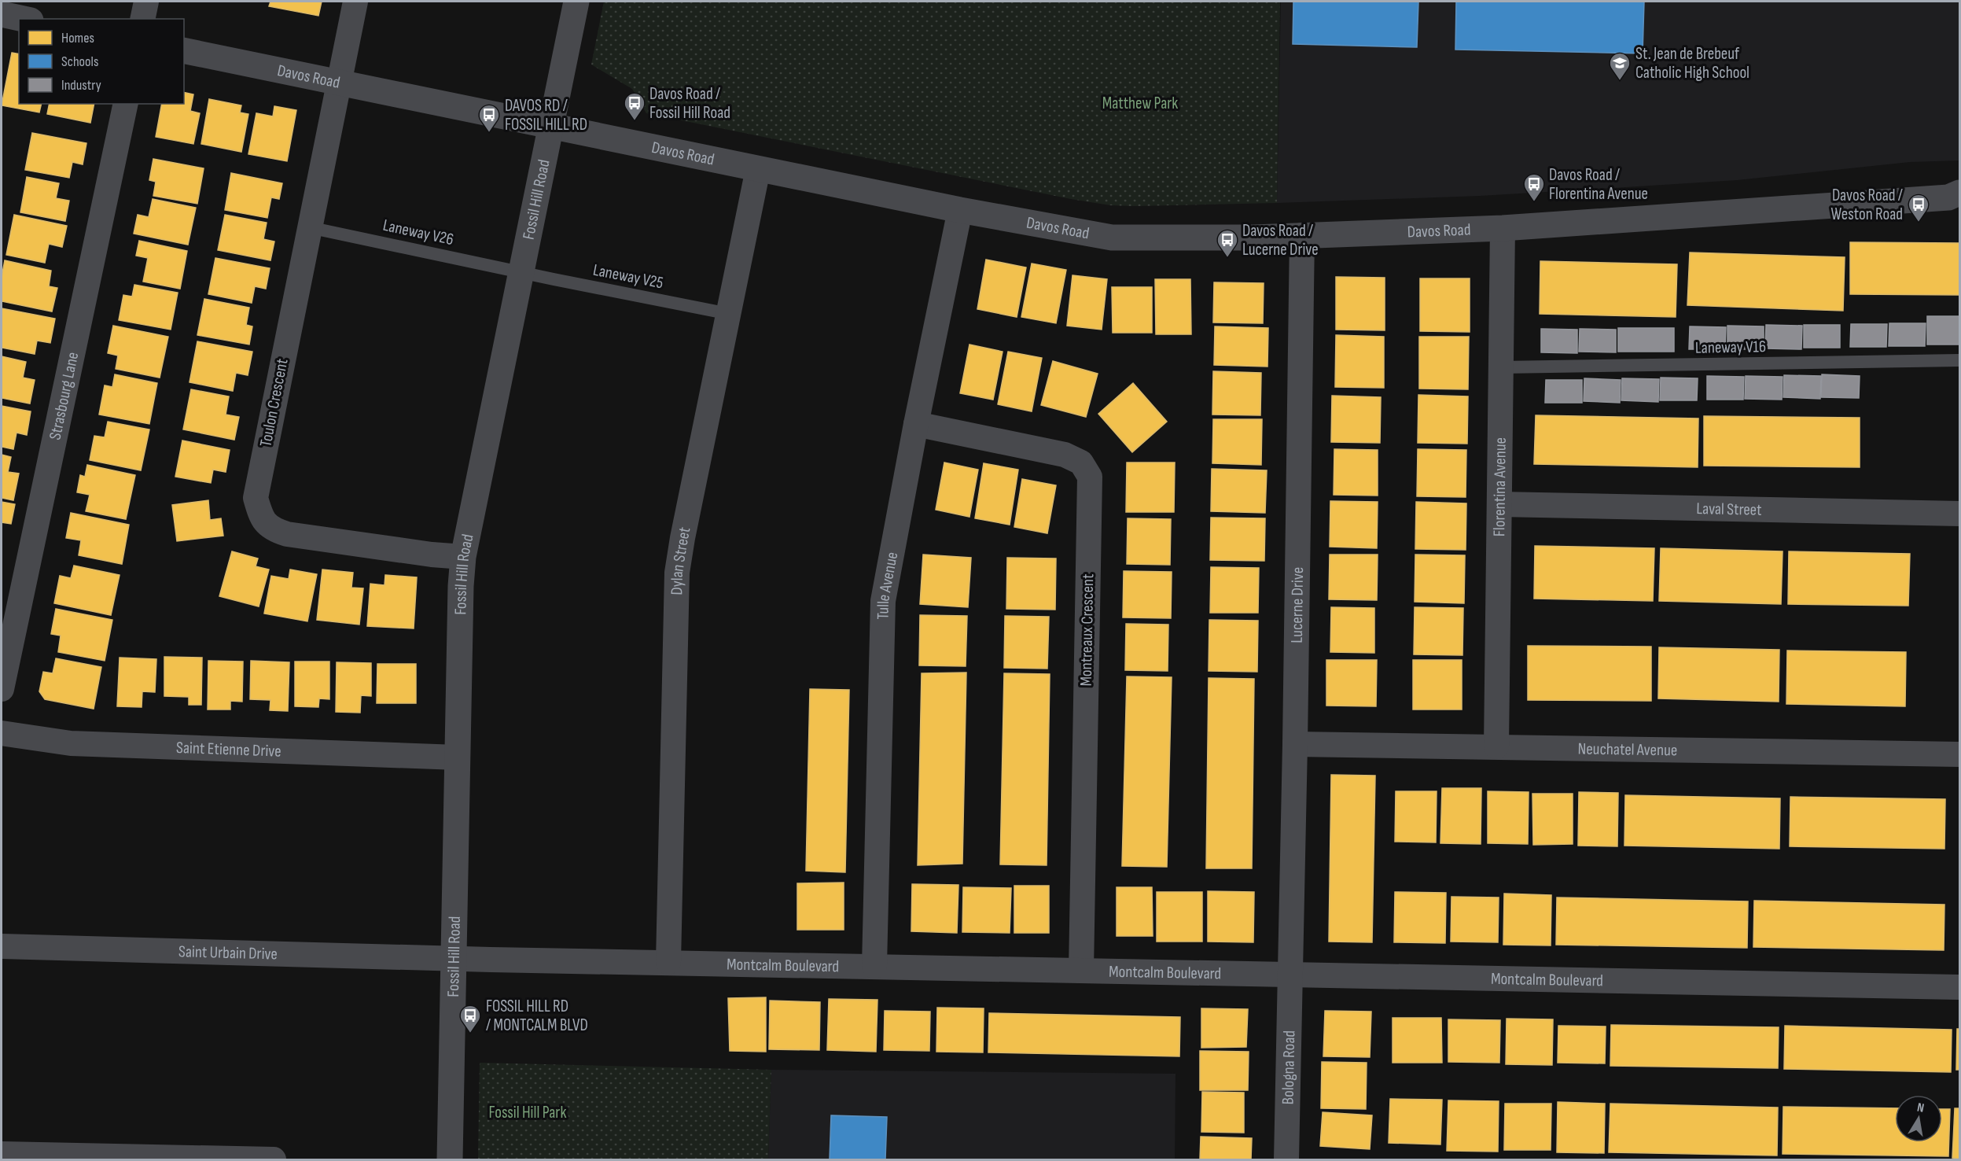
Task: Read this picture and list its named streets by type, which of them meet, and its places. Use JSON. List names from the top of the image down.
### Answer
{
  "streets": {
    "street": [
      "Davos Road",
      "Fossil Hill Road",
      "Strasbourg Lane",
      "Toulon Crescent",
      "Florentina Avenue",
      "Laval Street",
      "Dylan Street",
      "Tulle Avenue",
      "Lucerne Drive",
      "Montreaux Crescent",
      "Neuchatel Avenue",
      "Saint Etienne Drive",
      "Saint Urbain Drive",
      "Montcalm Boulevard",
      "Bologna Road"
    ],
    "lane": ["Laneway V26", "Laneway V25", "Laneway V16"]
  },
  "crossings": [
    ["Davos Road", "Fossil Hill Road"],
    ["Davos Road", "Toulon Crescent"],
    ["Davos Road", "Florentina Avenue"],
    ["Davos Road", "Dylan Street"],
    ["Davos Road", "Tulle Avenue"],
    ["Davos Road", "Lucerne Drive"],
    ["Fossil Hill Road", "Laneway V26"],
    ["Fossil Hill Road", "Laneway V25"],
    ["Fossil Hill Road", "Toulon Crescent"],
    ["Fossil Hill Road", "Saint Etienne Drive"],
    ["Fossil Hill Road", "Saint Urbain Drive"],
    ["Fossil Hill Road", "Montcalm Boulevard"],
    ["Laneway V26", "Laneway V25"],
    ["Laneway V26", "Toulon Crescent"],
    ["Laneway V25", "Dylan Street"],
    ["Laneway V16", "Florentina Avenue"],
    ["Florentina Avenue", "Laval Street"],
    ["Florentina Avenue", "Neuchatel Avenue"],
    ["Dylan Street", "Montcalm Boulevard"],
    ["Tulle Avenue", "Montreaux Crescent"],
    ["Tulle Avenue", "Montcalm Boulevard"],
    ["Lucerne Drive", "Neuchatel Avenue"],
    ["Lucerne Drive", "Montcalm Boulevard"],
    ["Lucerne Drive", "Bologna Road"],
    ["Montreaux Crescent", "Montcalm Boulevard"],
    ["Saint Urbain Drive", "Montcalm Boulevard"],
    ["Montcalm Boulevard", "Bologna Road"]
  ],
  "parks": ["Matthew Park", "Fossil Hill Park"],
  "places": {
    "school or university": ["St. Jean de Brebeuf Catholic High School"],
    "bus stop": [
      "Davos Road / Fossil Hill Road",
      "DAVOS RD / FOSSIL HILL RD",
      "Davos Road / Florentina Avenue",
      "Davos Road / Weston Road",
      "Davos Road / Lucerne Drive",
      "FOSSIL HILL RD / MONTCALM BLVD"
    ]
  },
  "legend": ["Homes", "Schools", "Industry"],
  "north": "top"
}
